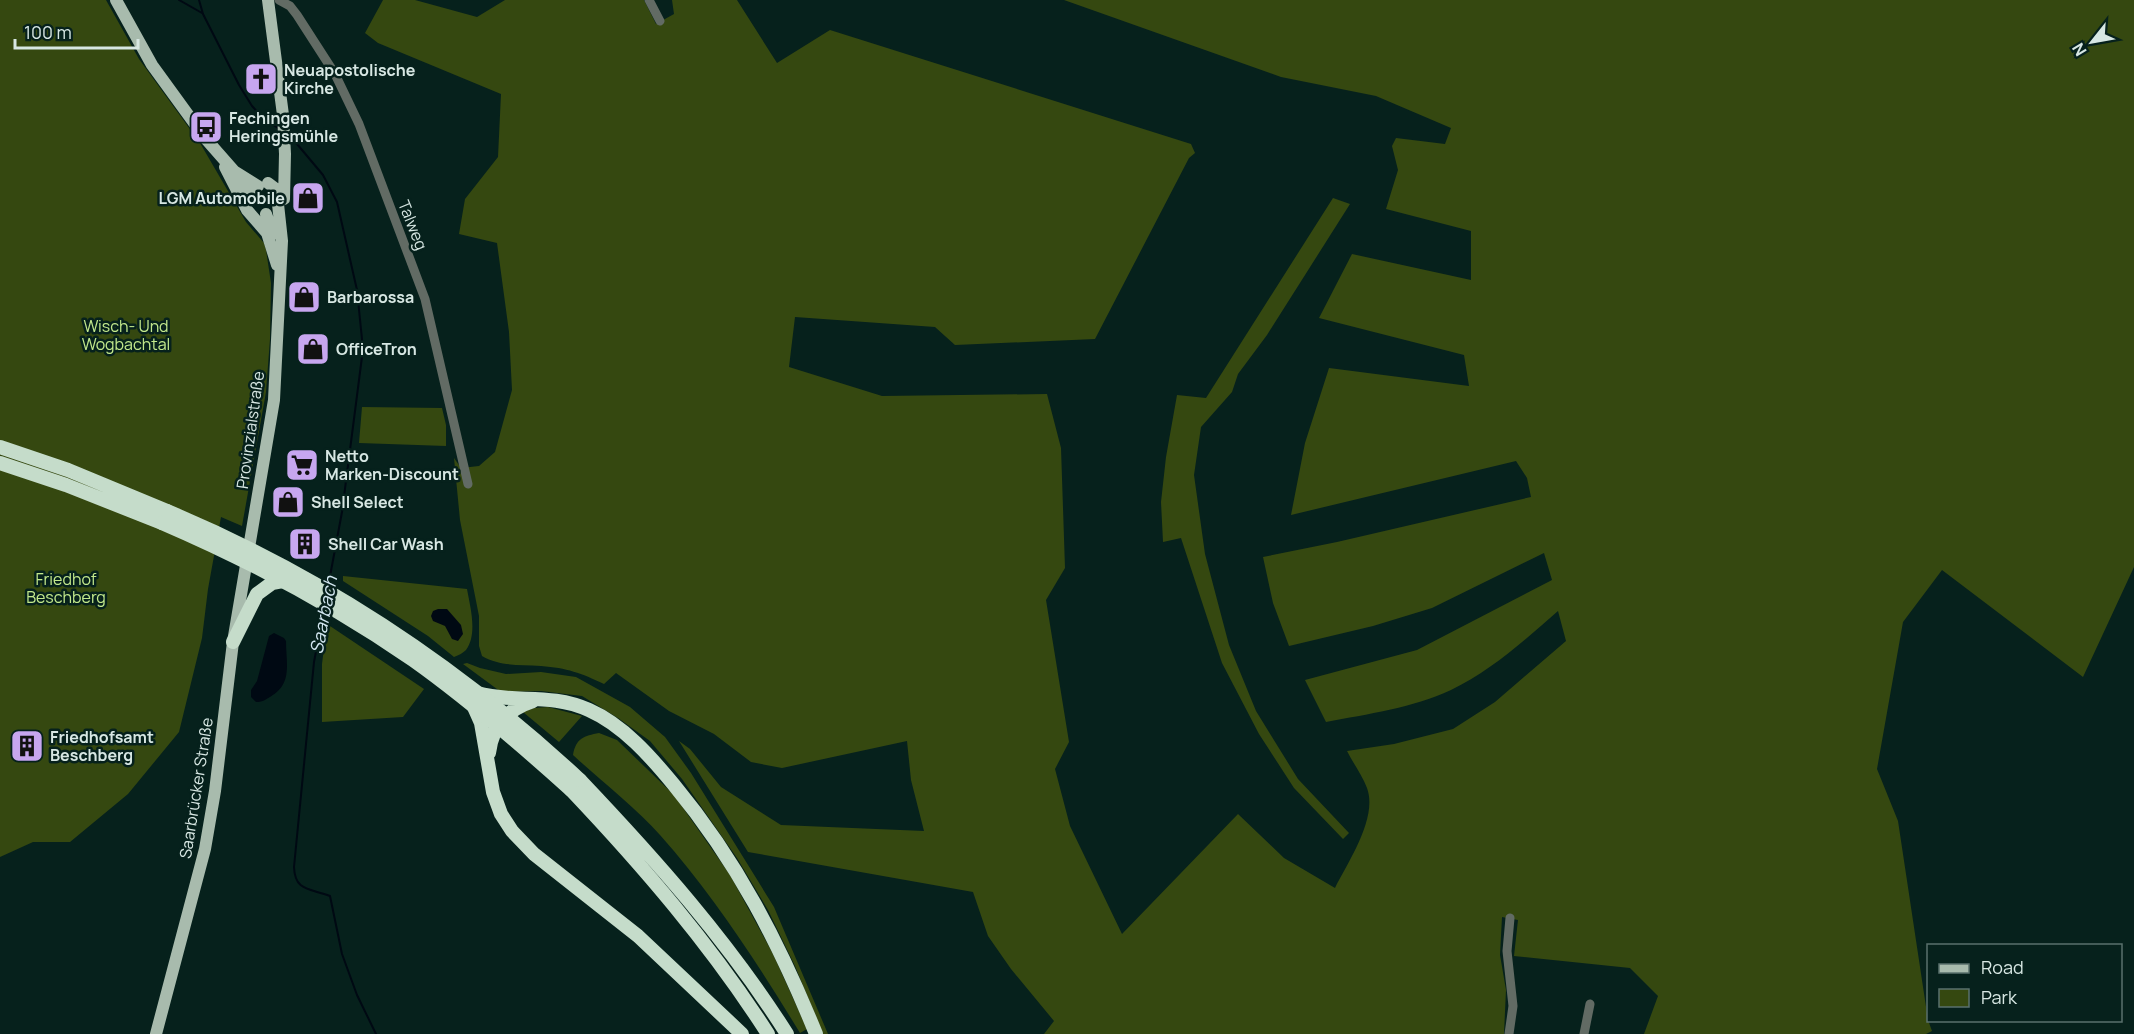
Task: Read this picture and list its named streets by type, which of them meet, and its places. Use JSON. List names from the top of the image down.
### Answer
{
  "streets": {
    "main road": ["Provinzialstraße", "Saarbrücker Straße"],
    "street": ["Talweg"]
  },
  "crossings": [
    ["Provinzialstraße", "Saarbrücker Straße"]
  ],
  "water": ["Saarbach"],
  "parks": ["Wisch- Und Wogbachtal", "Friedhof Beschberg"],
  "places": {
    "church": ["Neuapostolische Kirche"],
    "bus stop": ["Fechingen Heringsmühle"],
    "shop": [
      "LGM Automobile",
      "Barbarossa",
      "OfficeTron",
      "Shell Select"
    ],
    "supermarket": ["Netto Marken-Discount"],
    "building": ["Shell Car Wash", "Friedhofsamt Beschberg"]
  },
  "legend": ["Road", "Park"],
  "scale_bar": "100 m",
  "north": "bottom left"
}
